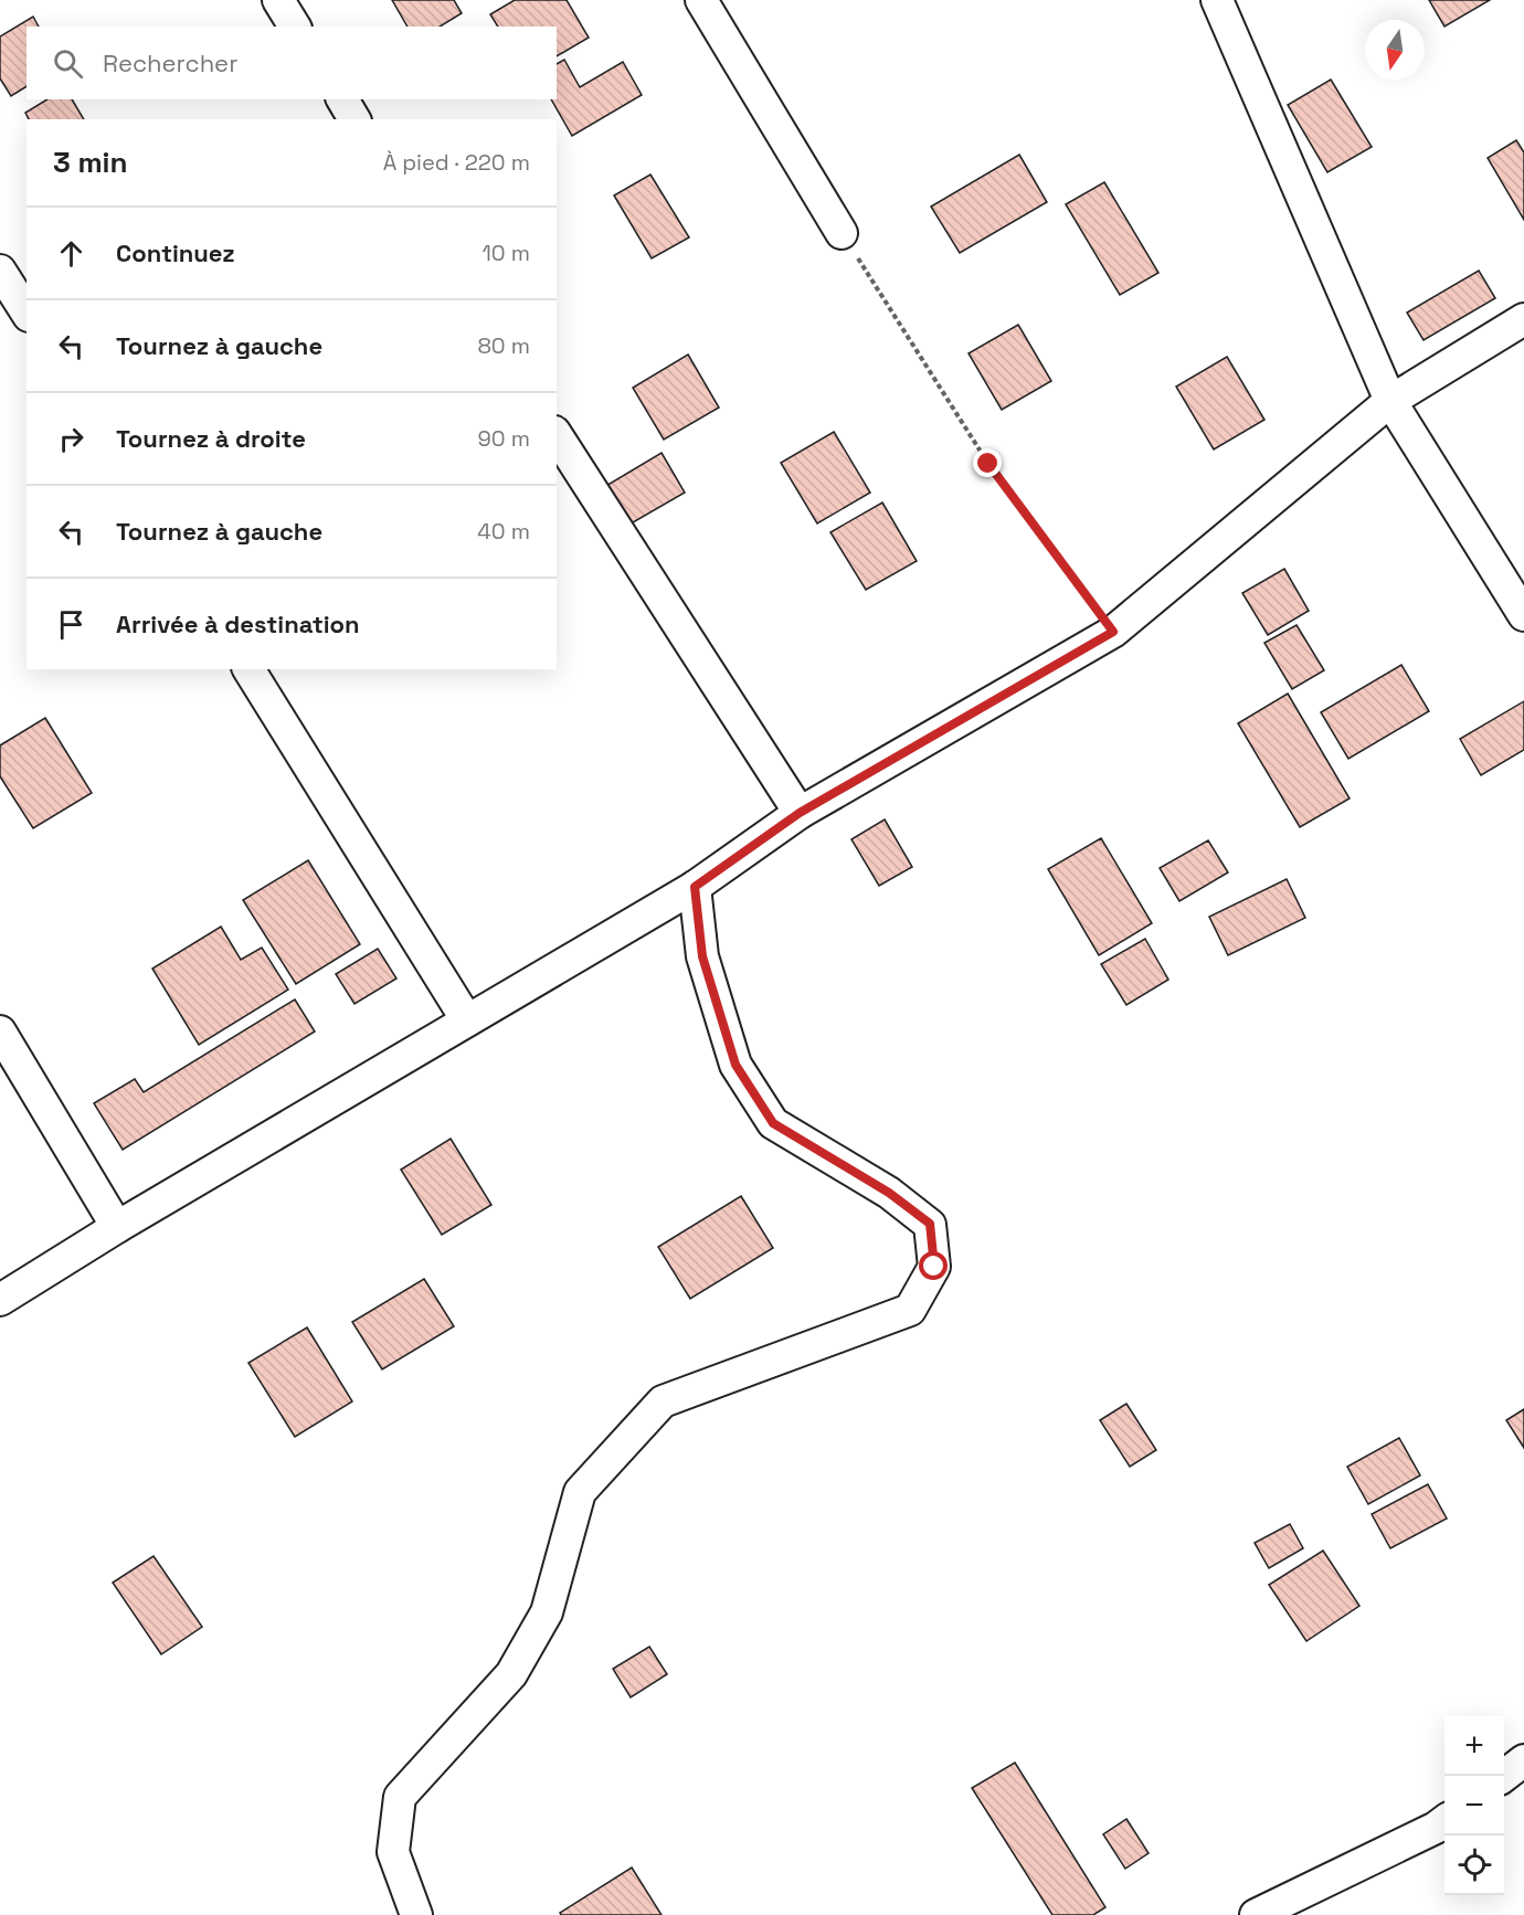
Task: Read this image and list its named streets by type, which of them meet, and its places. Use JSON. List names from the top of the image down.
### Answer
{
  "north": "bottom",
  "page": {
    "search": "Rechercher",
    "heading": ["3 min", "À pied · 220 m"],
    "list": [
      ["Continuez", "10 m"],
      ["Tournez à gauche", "80 m"],
      ["Tournez à droite", "90 m"],
      ["Tournez à gauche", "40 m"],
      "Arrivée à destination"
    ],
    "map_buttons": ["+", "−"]
  }
}
